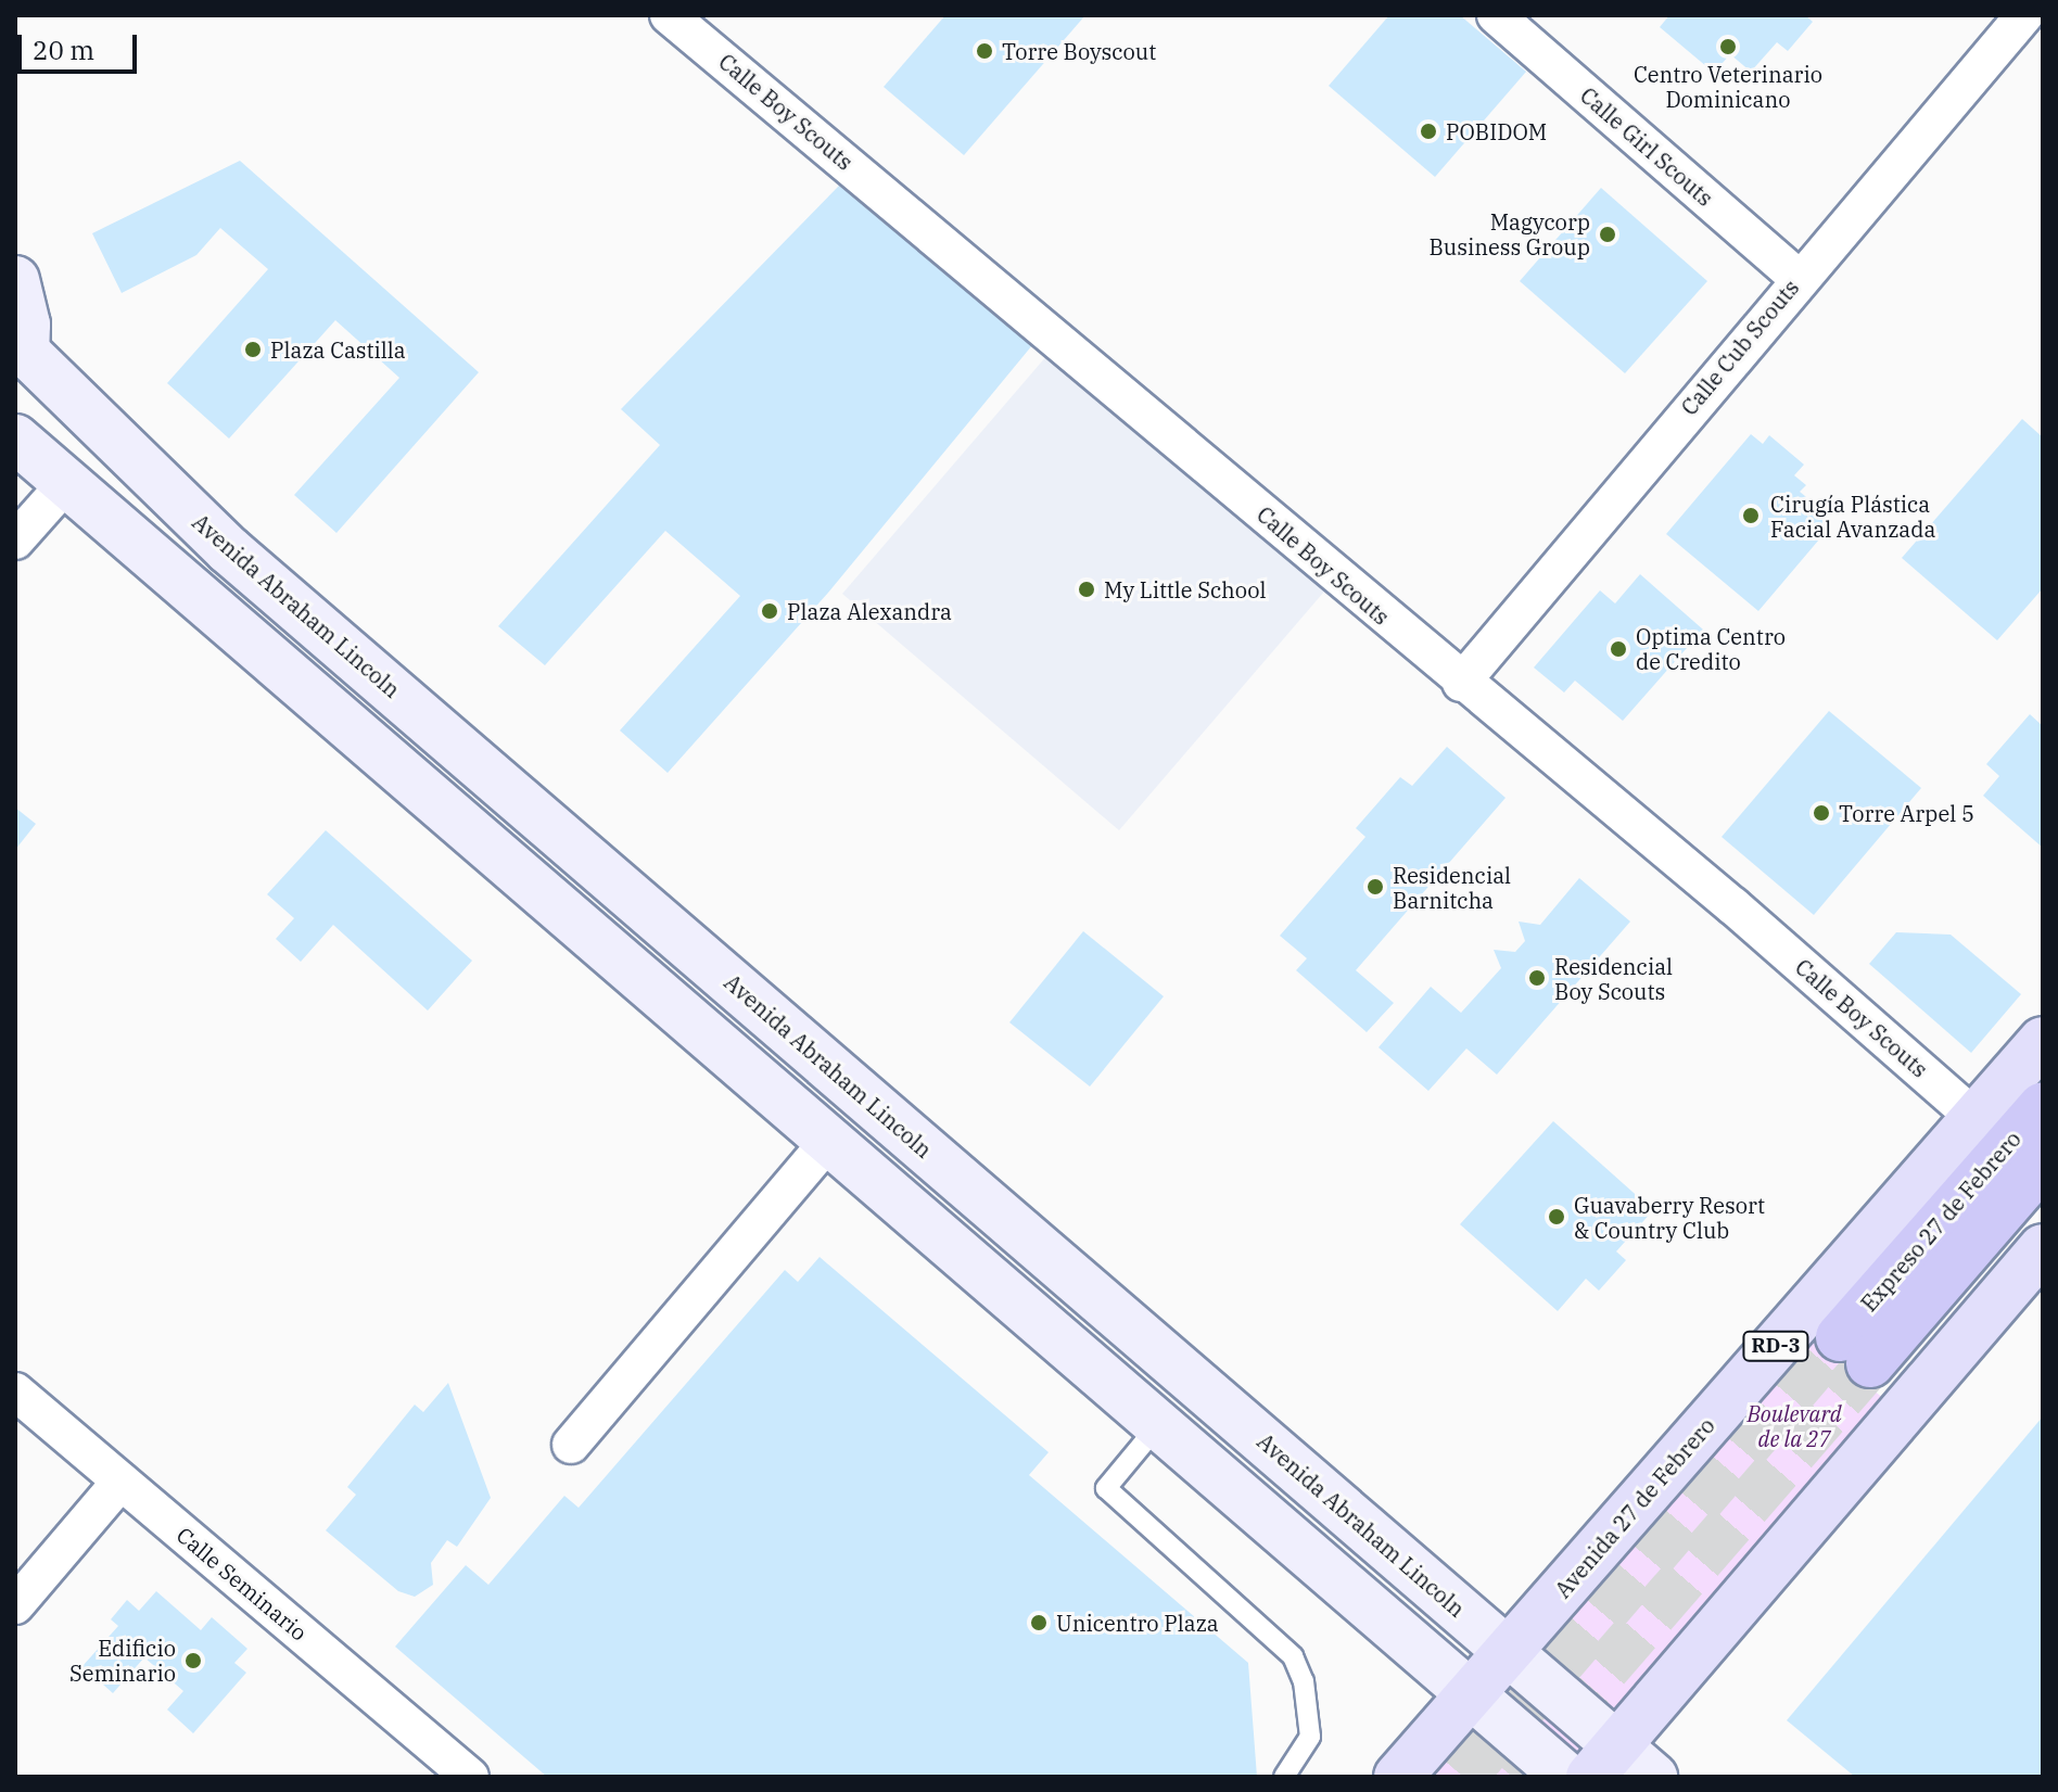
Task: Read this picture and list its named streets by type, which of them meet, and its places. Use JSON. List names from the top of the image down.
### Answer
{
  "streets": {
    "highway": ["Expreso 27 de Febrero", "RD-3"],
    "main road": ["Avenida Abraham Lincoln", "Avenida 27 de Febrero"],
    "street": [
      "Calle Boy Scouts",
      "Calle Girl Scouts",
      "Calle Cub Scouts",
      "Calle Seminario"
    ]
  },
  "crossings": [
    ["Calle Boy Scouts", "Calle Cub Scouts"],
    ["Calle Boy Scouts", "Avenida 27 de Febrero"],
    ["Calle Girl Scouts", "Calle Cub Scouts"],
    ["Avenida Abraham Lincoln", "Avenida 27 de Febrero"]
  ],
  "parks": ["Boulevard de la 27"],
  "places": [
    "Centro Veterinario Dominicano",
    "Torre Boyscout",
    "POBIDOM",
    "Magycorp Business Group",
    "Plaza Castilla",
    "Cirugía Plástica Facial Avanzada",
    "My Little School",
    "Plaza Alexandra",
    "Optima Centro de Credito",
    "Torre Arpel 5",
    "Residencial Barnitcha",
    "Residencial Boy Scouts",
    "Guavaberry Resort & Country Club",
    "Unicentro Plaza",
    "Edificio Seminario"
  ],
  "scale_bar": "20 m"
}
